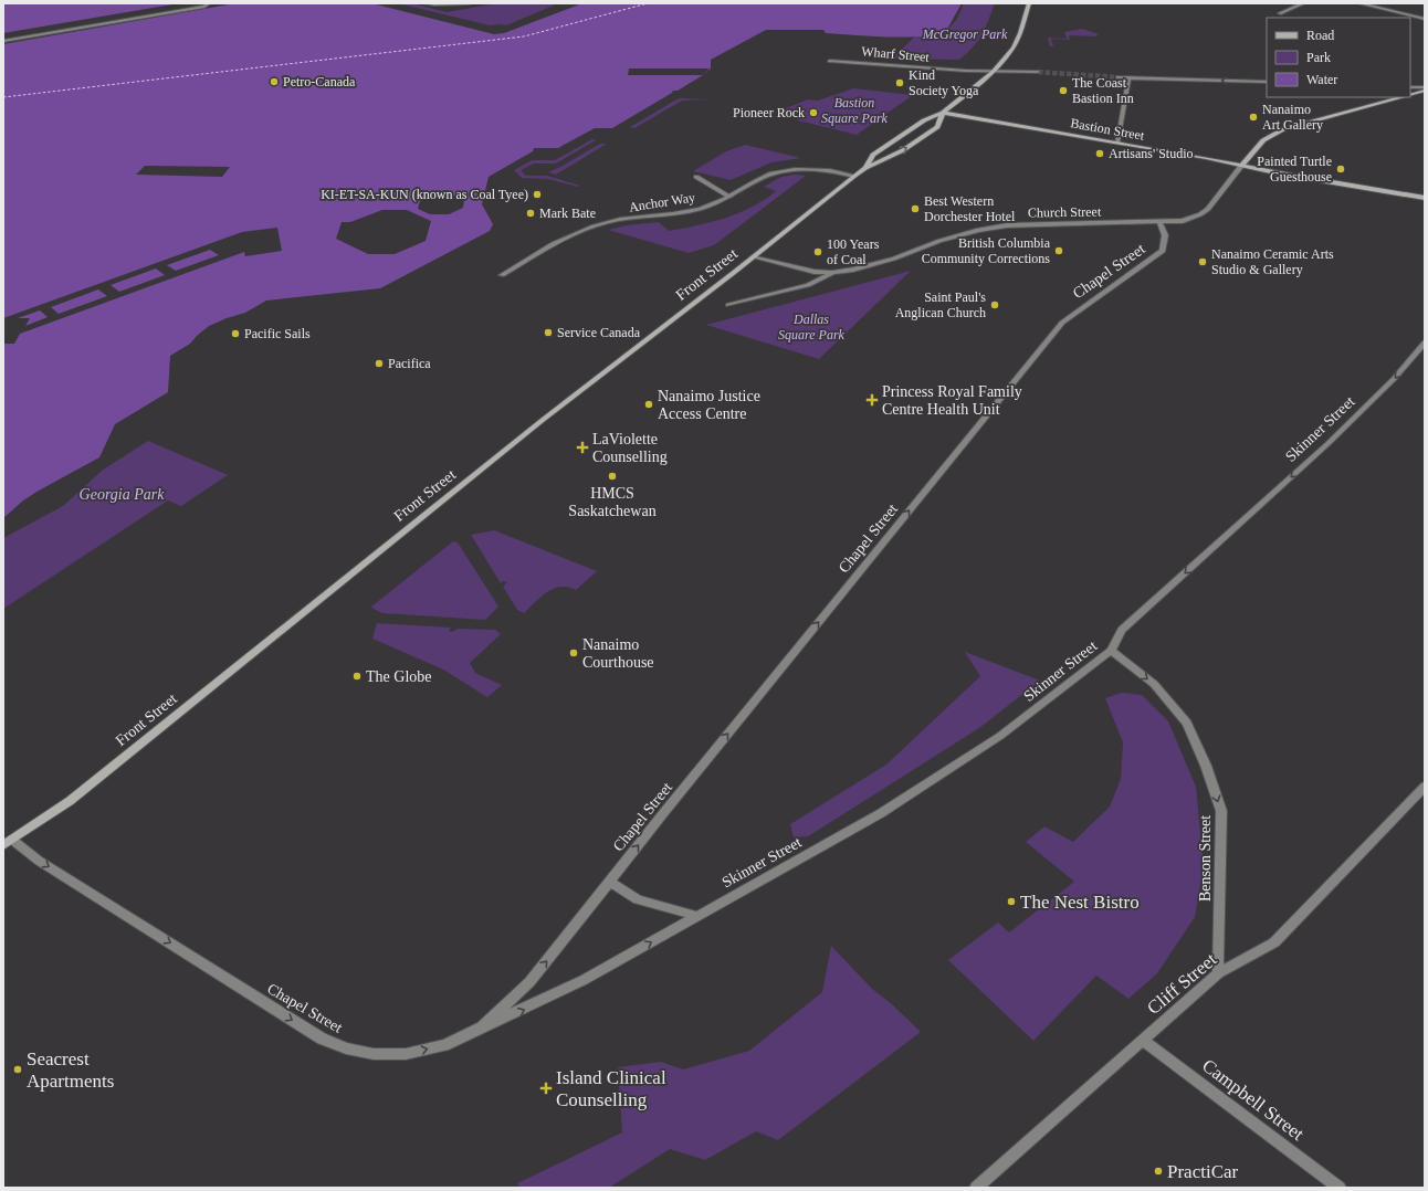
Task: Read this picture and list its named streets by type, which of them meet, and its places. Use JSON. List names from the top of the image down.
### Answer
{
  "streets": {
    "street": [
      "Wharf Street",
      "Bastion Street",
      "Anchor Way",
      "Church Street",
      "Chapel Street",
      "Front Street",
      "Skinner Street",
      "Benson Street",
      "Cliff Street",
      "Campbell Street"
    ]
  },
  "crossings": [
    ["Wharf Street", "Front Street"],
    ["Bastion Street", "Church Street"],
    ["Bastion Street", "Front Street"],
    ["Anchor Way", "Front Street"],
    ["Church Street", "Chapel Street"],
    ["Church Street", "Front Street"],
    ["Chapel Street", "Front Street"],
    ["Chapel Street", "Skinner Street"],
    ["Skinner Street", "Benson Street"],
    ["Benson Street", "Cliff Street"],
    ["Cliff Street", "Campbell Street"]
  ],
  "one_way": ["Chapel Street", "Benson Street"],
  "parks": [
    "McGregor Park",
    "Bastion Square Park",
    "Dallas Square Park",
    "Georgia Park"
  ],
  "places": {
    "other": [
      "Petro-Canada",
      "Kind Society Yoga",
      "The Coast Bastion Inn",
      "Pioneer Rock",
      "Nanaimo Art Gallery",
      "Artisans' Studio",
      "Painted Turtle Guesthouse",
      "KI-ET-SA-KUN (known as Coal Tyee)",
      "Best Western Dorchester Hotel",
      "Mark Bate",
      "British Columbia Community Corrections",
      "100 Years of Coal",
      "Nanaimo Ceramic Arts Studio & Gallery",
      "Saint Paul's Anglican Church",
      "Service Canada",
      "Pacific Sails",
      "Pacifica",
      "Nanaimo Justice Access Centre",
      "HMCS Saskatchewan",
      "Nanaimo Courthouse",
      "The Globe",
      "The Nest Bistro",
      "Seacrest Apartments",
      "PractiCar"
    ],
    "health": ["Princess Royal Family Centre Health Unit", "LaViolette Counselling", "Island Clinical Counselling"]
  },
  "legend": ["Road", "Park", "Water"]
}
